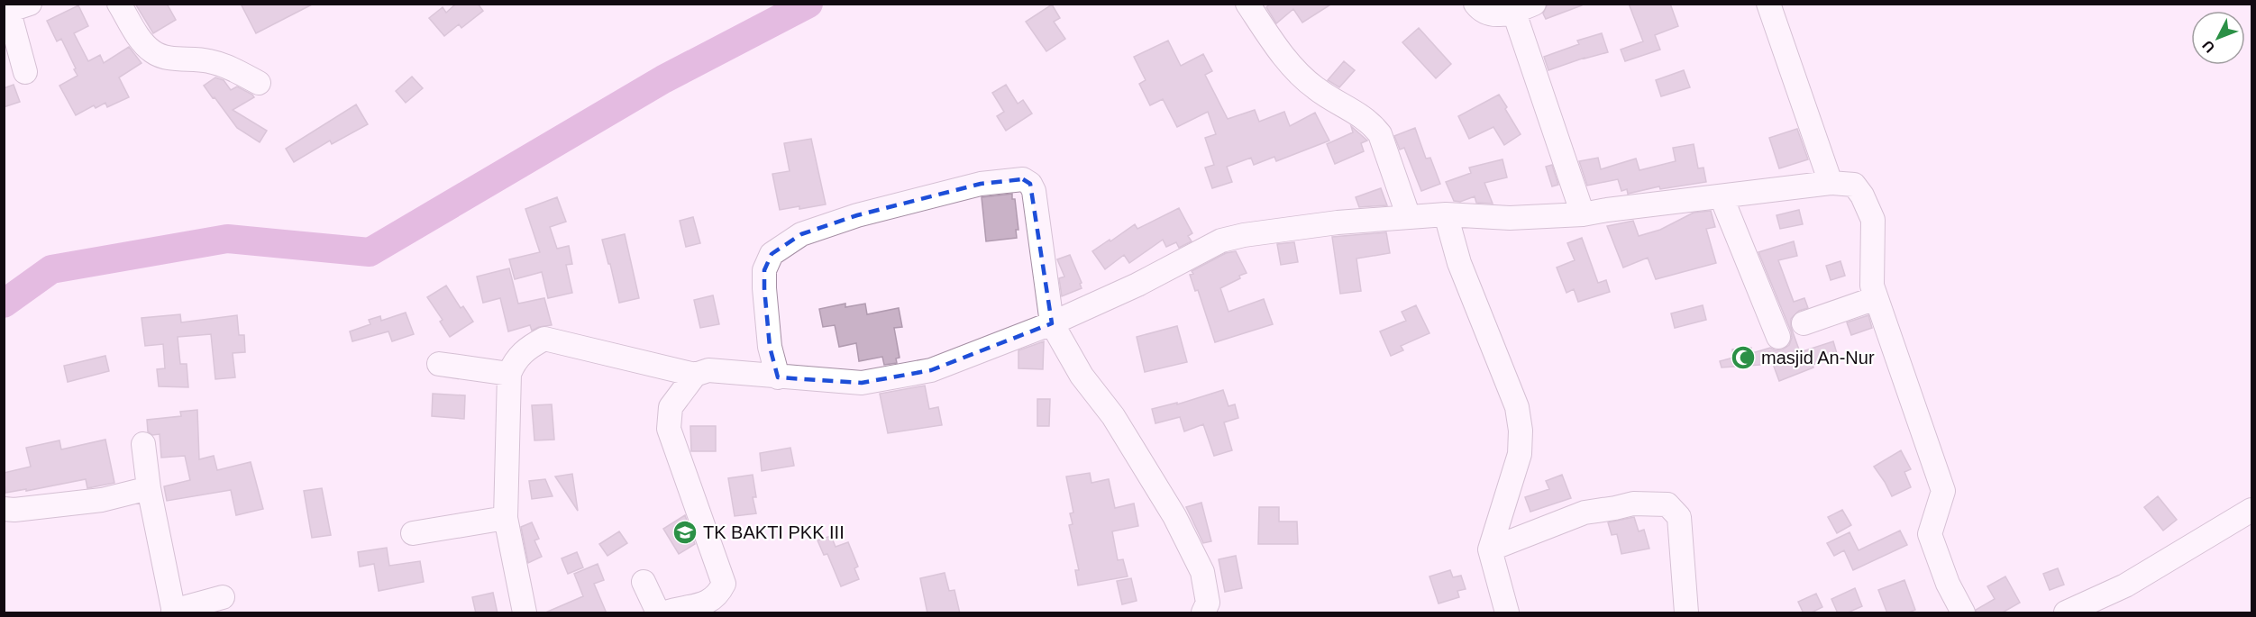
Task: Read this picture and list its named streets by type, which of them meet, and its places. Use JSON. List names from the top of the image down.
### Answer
{
  "places": {
    "mosque": ["masjid An-Nur"],
    "school or university": ["TK BAKTI PKK III"]
  },
  "north": "bottom left"
}
